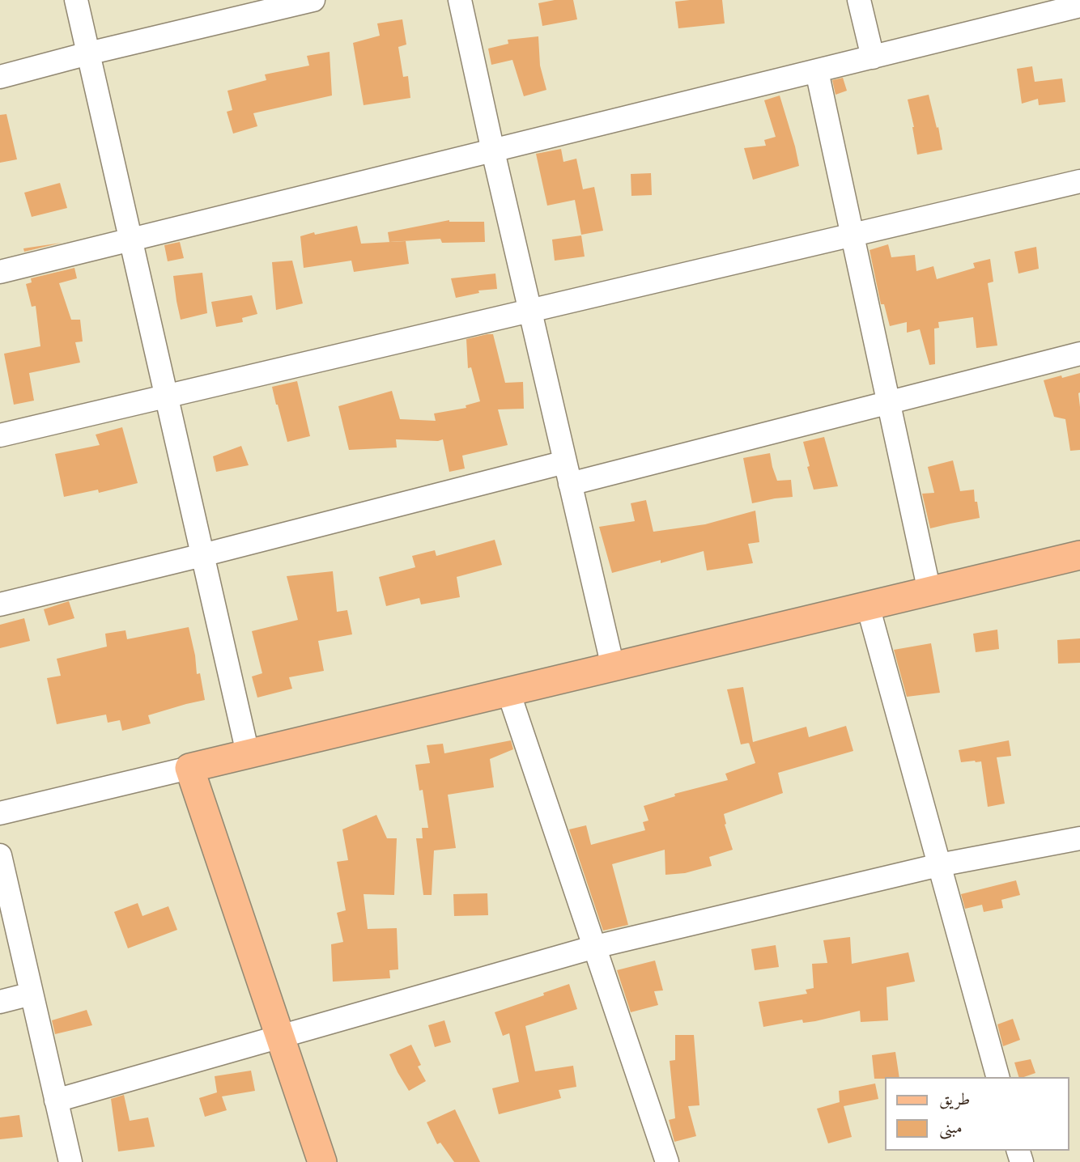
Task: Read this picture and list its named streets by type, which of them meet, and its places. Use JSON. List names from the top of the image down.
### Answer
{
  "legend": ["طريق", "مبنى"]
}
